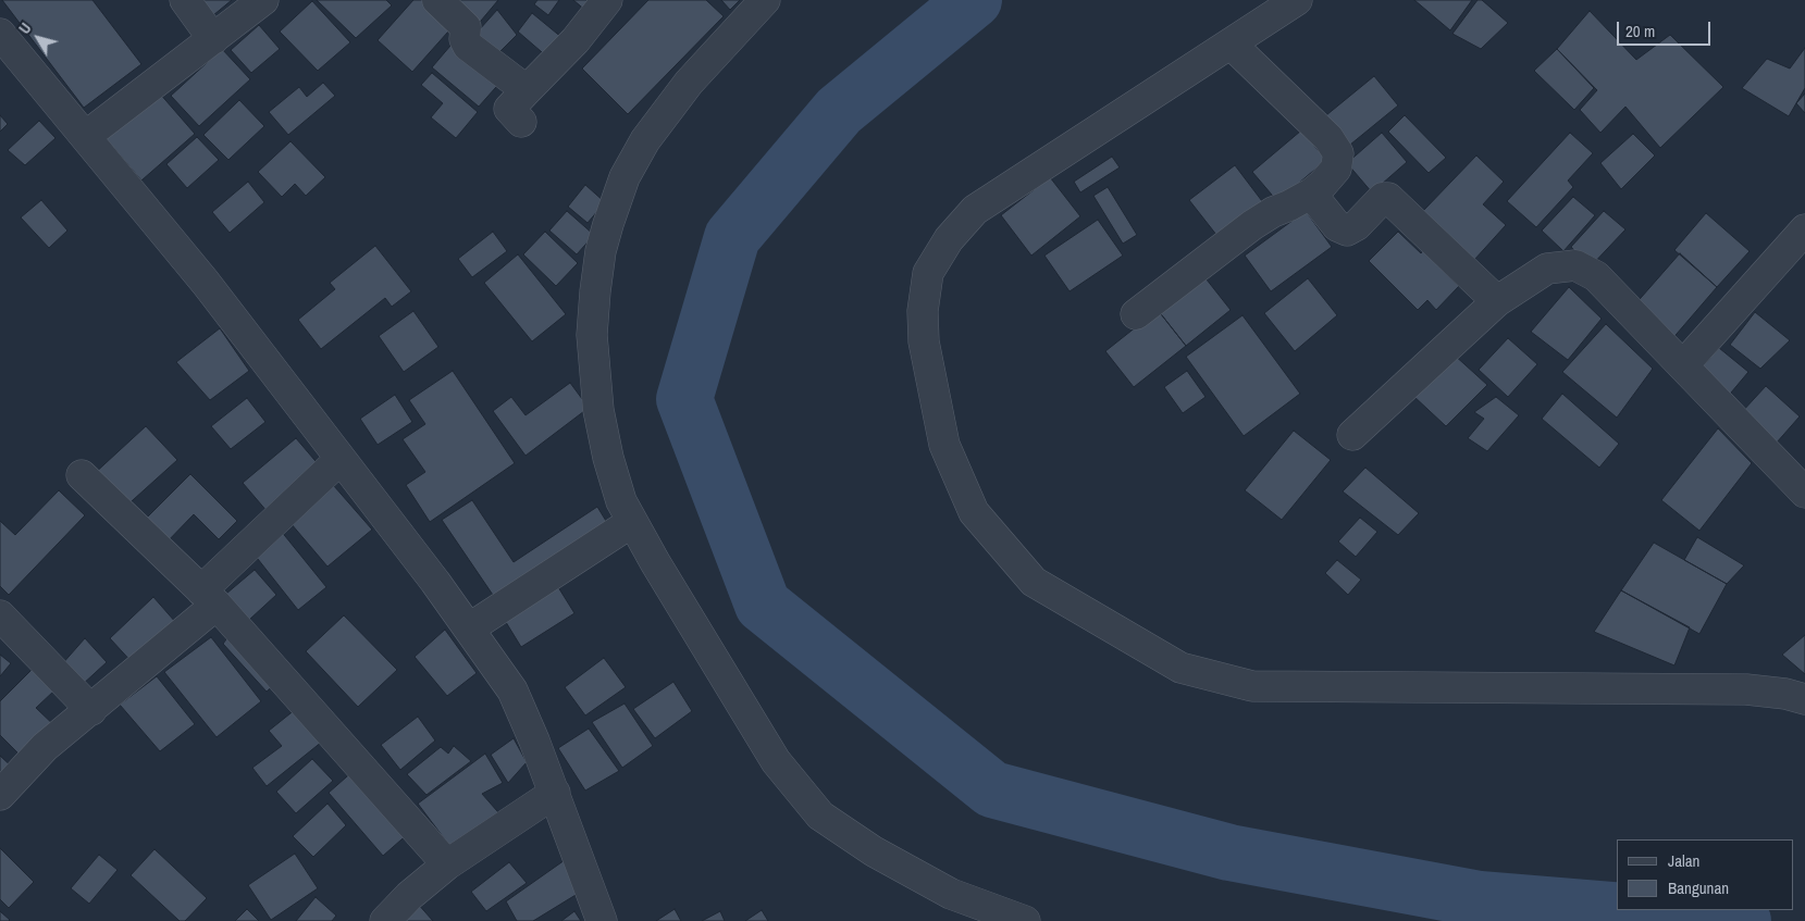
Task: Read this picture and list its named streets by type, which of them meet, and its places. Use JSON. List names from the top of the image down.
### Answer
{
  "legend": ["Jalan", "Bangunan"],
  "scale_bar": "20 m",
  "north": "top left"
}
